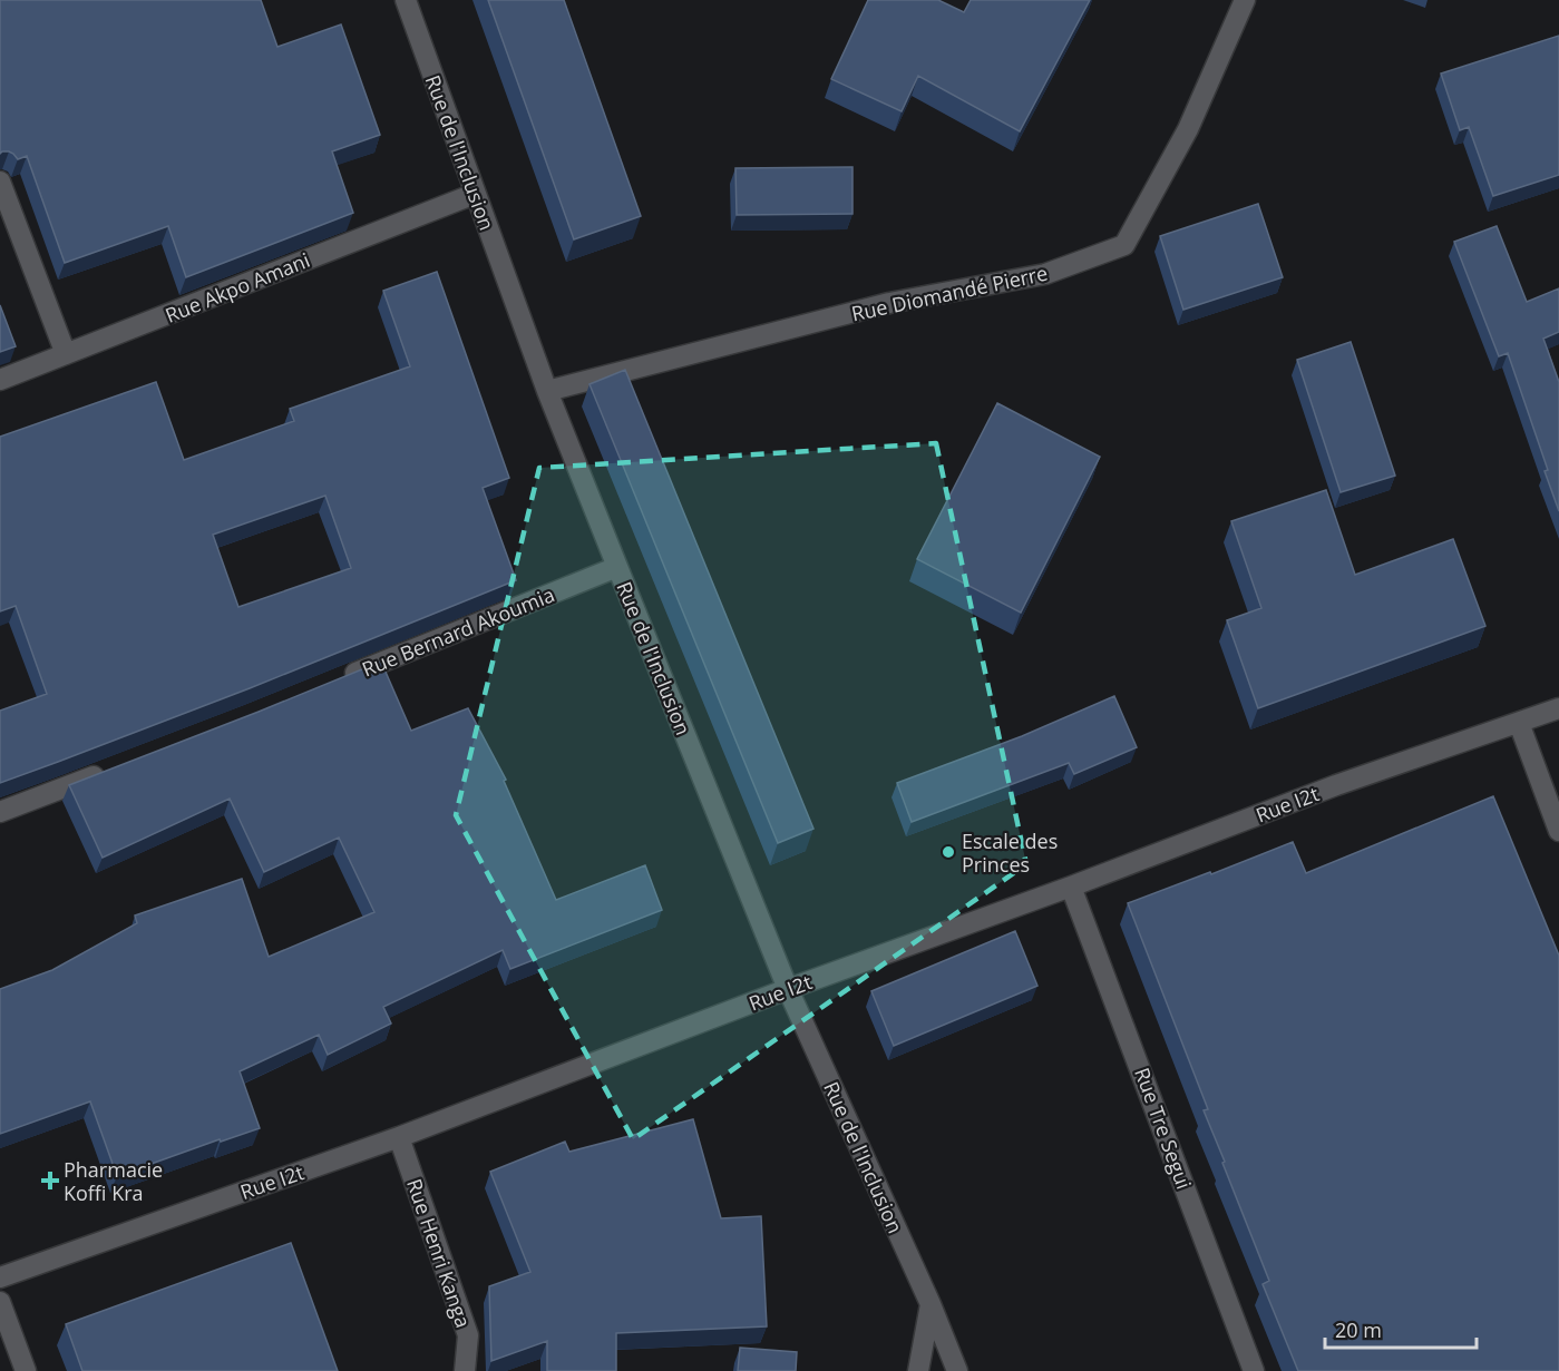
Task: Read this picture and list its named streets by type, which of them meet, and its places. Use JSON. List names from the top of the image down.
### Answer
{
  "streets": {
    "street": [
      "Rue de l'Inclusion",
      "Rue Akpo Amani",
      "Rue Diomandé Pierre",
      "Rue Bernard Akoumia",
      "Rue I2t",
      "Rue Tre Segui",
      "Rue Henri Kanga"
    ]
  },
  "crossings": [
    ["Rue de l'Inclusion", "Rue Akpo Amani"],
    ["Rue de l'Inclusion", "Rue Diomandé Pierre"],
    ["Rue de l'Inclusion", "Rue Bernard Akoumia"],
    ["Rue de l'Inclusion", "Rue I2t"],
    ["Rue I2t", "Rue Tre Segui"],
    ["Rue I2t", "Rue Henri Kanga"]
  ],
  "places": {
    "other": ["Escale des Princes"],
    "health": ["Pharmacie Koffi Kra"]
  },
  "scale_bar": "20 m"
}
